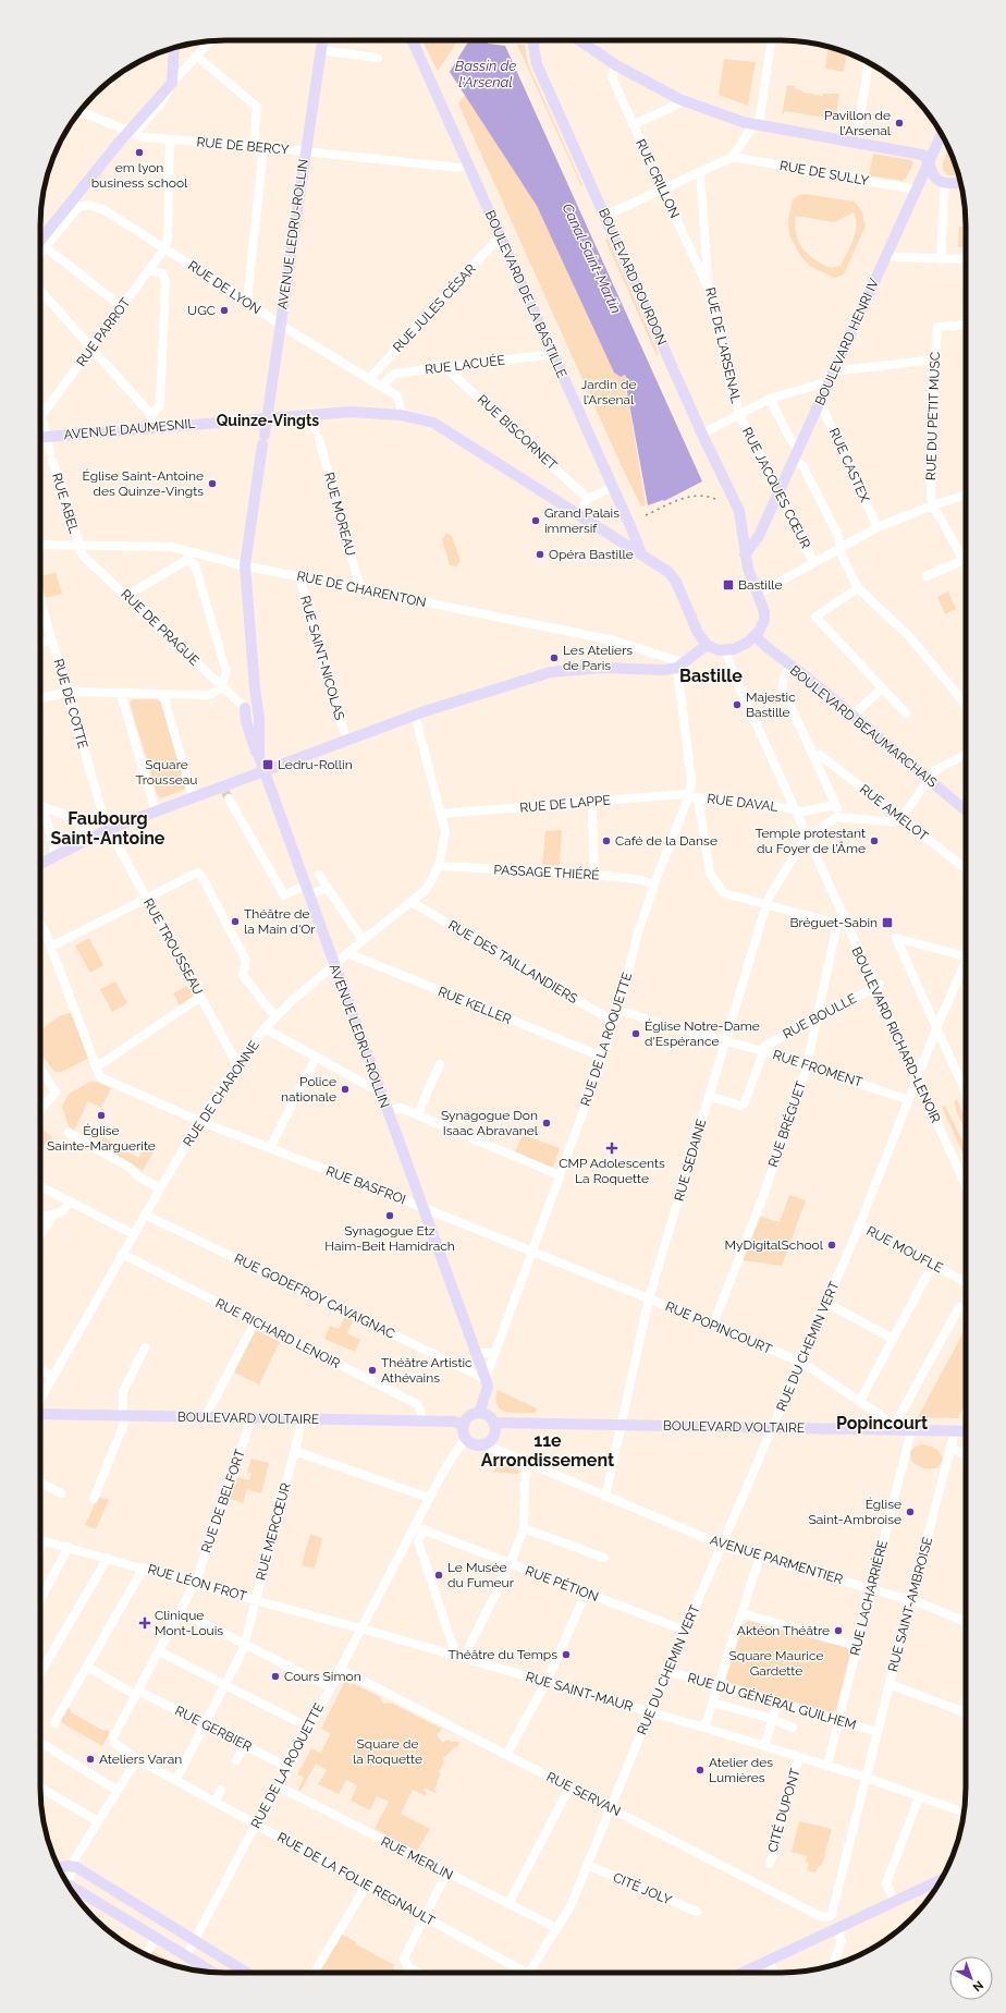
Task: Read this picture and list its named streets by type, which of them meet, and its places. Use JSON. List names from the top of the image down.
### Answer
{
  "streets": {
    "main road": [
      "AVENUE LEDRU-ROLLIN",
      "BOULEVARD BOURDON",
      "BOULEVARD DE LA BASTILLE",
      "BOULEVARD HENRI IV",
      "AVENUE DAUMESNIL",
      "BOULEVARD BEAUMARCHAIS",
      "RUE DE LA ROQUETTE",
      "BOULEVARD VOLTAIRE"
    ],
    "street": [
      "RUE DE BERCY",
      "RUE DE SULLY",
      "RUE CRILLON",
      "RUE DE LYON",
      "RUE JULES CÉSAR",
      "RUE PARROT",
      "RUE DE L'ARSENAL",
      "RUE LACUÉE",
      "RUE DU PETIT MUSC",
      "RUE BISCORNET",
      "RUE CASTEX",
      "RUE JACQUES CŒUR",
      "RUE ABEL",
      "RUE MOREAU",
      "RUE DE CHARENTON",
      "RUE DE PRAGUE",
      "RUE SAINT-NICOLAS",
      "RUE DE COTTE",
      "RUE DAVAL",
      "RUE DE LAPPE",
      "RUE AMELOT",
      "PASSAGE THIÉRÉ",
      "RUE TROUSSEAU",
      "RUE DES TAILLANDIERS",
      "RUE KELLER",
      "RUE BOULLE",
      "BOULEVARD RICHARD-LENOIR",
      "RUE FROMENT",
      "RUE DE CHARONNE",
      "RUE BRÉGUET",
      "RUE SEDAINE",
      "RUE BASFROI",
      "RUE MOUFLE",
      "RUE GODEFROY CAVAIGNAC",
      "RUE POPINCOURT",
      "RUE RICHARD LENOIR",
      "RUE DU CHEMIN VERT",
      "RUE DE BELFORT",
      "RUE MERCŒUR",
      "AVENUE PARMENTIER",
      "RUE LÉON FROT",
      "RUE PÉTION",
      "RUE LACHARRIÈRE",
      "RUE SAINT-AMBROISE",
      "RUE SAINT-MAUR",
      "RUE DU GÉNÉRAL GUILHEM",
      "RUE GERBIER",
      "RUE SERVAN",
      "CITÉ DUPONT",
      "RUE MERLIN",
      "RUE DE LA FOLIE REGNAULT",
      "CITÉ JOLY"
    ]
  },
  "crossings": [
    ["RUE DE BERCY", "AVENUE LEDRU-ROLLIN"],
    ["RUE DE BERCY", "BOULEVARD DE LA BASTILLE"],
    ["RUE DE SULLY", "BOULEVARD HENRI IV"],
    ["RUE CRILLON", "RUE DE L'ARSENAL"],
    ["AVENUE LEDRU-ROLLIN", "RUE DE LYON"],
    ["AVENUE LEDRU-ROLLIN", "AVENUE DAUMESNIL"],
    ["AVENUE LEDRU-ROLLIN", "RUE DE CHARENTON"],
    ["AVENUE LEDRU-ROLLIN", "RUE DE LA ROQUETTE"],
    ["AVENUE LEDRU-ROLLIN", "RUE DE CHARONNE"],
    ["AVENUE LEDRU-ROLLIN", "RUE BASFROI"],
    ["AVENUE LEDRU-ROLLIN", "RUE GODEFROY CAVAIGNAC"],
    ["BOULEVARD BOURDON", "BOULEVARD HENRI IV"],
    ["BOULEVARD BOURDON", "BOULEVARD BEAUMARCHAIS"],
    ["RUE DE LYON", "RUE JULES CÉSAR"],
    ["RUE DE LYON", "RUE PARROT"],
    ["RUE DE LYON", "RUE LACUÉE"],
    ["RUE DE LYON", "AVENUE DAUMESNIL"],
    ["BOULEVARD DE LA BASTILLE", "RUE JULES CÉSAR"],
    ["BOULEVARD DE LA BASTILLE", "RUE LACUÉE"],
    ["RUE PARROT", "RUE ABEL"],
    ["BOULEVARD HENRI IV", "RUE CASTEX"],
    ["BOULEVARD HENRI IV", "RUE JACQUES CŒUR"],
    ["RUE DE L'ARSENAL", "RUE JACQUES CŒUR"],
    ["RUE LACUÉE", "RUE BISCORNET"],
    ["AVENUE DAUMESNIL", "RUE ABEL"],
    ["RUE ABEL", "RUE DE CHARENTON"],
    ["RUE ABEL", "RUE DE PRAGUE"],
    ["RUE MOREAU", "RUE DE CHARENTON"],
    ["RUE DE CHARENTON", "RUE DE PRAGUE"],
    ["RUE DE CHARENTON", "RUE SAINT-NICOLAS"],
    ["RUE DE CHARENTON", "RUE DE LA ROQUETTE"],
    ["RUE DE COTTE", "RUE TROUSSEAU"],
    ["RUE DAVAL", "RUE DE LAPPE"],
    ["RUE DAVAL", "BOULEVARD RICHARD-LENOIR"],
    ["RUE DAVAL", "RUE DE LA ROQUETTE"],
    ["RUE DE LAPPE", "RUE DE LA ROQUETTE"],
    ["RUE DE LAPPE", "RUE DE CHARONNE"],
    ["PASSAGE THIÉRÉ", "RUE DE LA ROQUETTE"],
    ["PASSAGE THIÉRÉ", "RUE DE CHARONNE"],
    ["RUE TROUSSEAU", "RUE DE CHARONNE"],
    ["RUE DES TAILLANDIERS", "RUE DE LA ROQUETTE"],
    ["RUE DES TAILLANDIERS", "RUE DE CHARONNE"],
    ["RUE KELLER", "RUE DE LA ROQUETTE"],
    ["RUE KELLER", "RUE DE CHARONNE"],
    ["RUE BOULLE", "BOULEVARD RICHARD-LENOIR"],
    ["RUE BOULLE", "RUE FROMENT"],
    ["RUE BOULLE", "RUE BRÉGUET"],
    ["BOULEVARD RICHARD-LENOIR", "RUE BRÉGUET"],
    ["BOULEVARD RICHARD-LENOIR", "RUE SEDAINE"],
    ["BOULEVARD RICHARD-LENOIR", "RUE DU CHEMIN VERT"],
    ["RUE DE LA ROQUETTE", "RUE FROMENT"],
    ["RUE DE LA ROQUETTE", "RUE BASFROI"],
    ["RUE DE LA ROQUETTE", "RUE GODEFROY CAVAIGNAC"],
    ["RUE DE LA ROQUETTE", "RUE POPINCOURT"],
    ["RUE DE LA ROQUETTE", "BOULEVARD VOLTAIRE"],
    ["RUE DE LA ROQUETTE", "AVENUE PARMENTIER"],
    ["RUE DE LA ROQUETTE", "RUE LÉON FROT"],
    ["RUE DE LA ROQUETTE", "RUE PÉTION"],
    ["RUE DE LA ROQUETTE", "RUE SAINT-MAUR"],
    ["RUE DE LA ROQUETTE", "RUE GERBIER"],
    ["RUE DE LA ROQUETTE", "RUE SERVAN"],
    ["RUE DE LA ROQUETTE", "RUE MERLIN"],
    ["RUE DE LA ROQUETTE", "RUE DE LA FOLIE REGNAULT"],
    ["RUE FROMENT", "RUE BRÉGUET"],
    ["RUE FROMENT", "RUE SEDAINE"],
    ["RUE FROMENT", "RUE DU CHEMIN VERT"],
    ["RUE DE CHARONNE", "RUE BASFROI"],
    ["RUE DE CHARONNE", "RUE GODEFROY CAVAIGNAC"],
    ["RUE DE CHARONNE", "RUE RICHARD LENOIR"],
    ["RUE BRÉGUET", "RUE POPINCOURT"],
    ["RUE SEDAINE", "RUE POPINCOURT"],
    ["RUE SEDAINE", "BOULEVARD VOLTAIRE"],
    ["RUE SEDAINE", "AVENUE PARMENTIER"],
    ["RUE BASFROI", "RUE POPINCOURT"],
    ["RUE MOUFLE", "RUE DU CHEMIN VERT"],
    ["RUE POPINCOURT", "RUE DU CHEMIN VERT"],
    ["RUE POPINCOURT", "BOULEVARD VOLTAIRE"],
    ["RUE RICHARD LENOIR", "BOULEVARD VOLTAIRE"],
    ["RUE DU CHEMIN VERT", "BOULEVARD VOLTAIRE"],
    ["RUE DU CHEMIN VERT", "AVENUE PARMENTIER"],
    ["RUE DU CHEMIN VERT", "RUE PÉTION"],
    ["RUE DU CHEMIN VERT", "RUE SAINT-MAUR"],
    ["RUE DU CHEMIN VERT", "RUE DU GÉNÉRAL GUILHEM"],
    ["RUE DU CHEMIN VERT", "RUE SERVAN"],
    ["RUE DU CHEMIN VERT", "RUE MERLIN"],
    ["RUE DU CHEMIN VERT", "CITÉ JOLY"],
    ["BOULEVARD VOLTAIRE", "RUE DE BELFORT"],
    ["BOULEVARD VOLTAIRE", "RUE MERCŒUR"],
    ["BOULEVARD VOLTAIRE", "AVENUE PARMENTIER"],
    ["BOULEVARD VOLTAIRE", "RUE LACHARRIÈRE"],
    ["BOULEVARD VOLTAIRE", "RUE SAINT-AMBROISE"],
    ["RUE DE BELFORT", "RUE LÉON FROT"],
    ["RUE DE BELFORT", "RUE DE LA FOLIE REGNAULT"],
    ["RUE MERCŒUR", "RUE LÉON FROT"],
    ["RUE MERCŒUR", "RUE GERBIER"],
    ["RUE MERCŒUR", "RUE DE LA FOLIE REGNAULT"],
    ["AVENUE PARMENTIER", "RUE LACHARRIÈRE"],
    ["AVENUE PARMENTIER", "RUE SAINT-AMBROISE"],
    ["RUE LÉON FROT", "RUE SAINT-MAUR"],
    ["RUE LÉON FROT", "RUE DE LA FOLIE REGNAULT"],
    ["RUE LACHARRIÈRE", "RUE SAINT-MAUR"],
    ["RUE LACHARRIÈRE", "RUE DU GÉNÉRAL GUILHEM"],
    ["RUE SAINT-AMBROISE", "RUE SAINT-MAUR"],
    ["RUE SAINT-AMBROISE", "RUE DU GÉNÉRAL GUILHEM"],
    ["RUE SAINT-AMBROISE", "RUE SERVAN"],
    ["RUE SAINT-MAUR", "CITÉ DUPONT"],
    ["RUE GERBIER", "RUE DE LA FOLIE REGNAULT"]
  ],
  "districts": [
    "Quinze-Vingts",
    "Bastille",
    "Faubourg Saint-Antoine",
    "Popincourt",
    "11e Arrondissement"
  ],
  "water": ["Bassin de l'Arsenal", "Canal Saint-Martin"],
  "parks": [
    "Jardin de l'Arsenal",
    "Square Trousseau",
    "Square Maurice Gardette",
    "Square de la Roquette"
  ],
  "places": {
    "other": [
      "Pavillon de l'Arsenal",
      "em lyon business school",
      "UGC",
      "Église Saint-Antoine des Quinze-Vingts",
      "Grand Palais immersif",
      "Opéra Bastille",
      "Les Ateliers de Paris",
      "Majestic Bastille",
      "Café de la Danse",
      "Temple protestant du Foyer de l'Âme",
      "Théâtre de la Main d'Or",
      "Église Notre-Dame d'Espérance",
      "Police nationale",
      "Église Sainte-Marguerite",
      "Synagogue Don Isaac Abravanel",
      "Synagogue Etz Haim-Beit Hamidrach",
      "MyDigitalSchool",
      "Théâtre Artistic Athévains",
      "Église Saint-Ambroise",
      "Le Musée du Fumeur",
      "Aktéon Théâtre",
      "Théâtre du Temps",
      "Cours Simon",
      "Ateliers Varan",
      "Atelier des Lumières"
    ],
    "transit": ["Bastille", "Ledru-Rollin", "Bréguet-Sabin"],
    "health": ["CMP Adolescents La Roquette", "Clinique Mont-Louis"]
  },
  "north": "bottom right"
}
